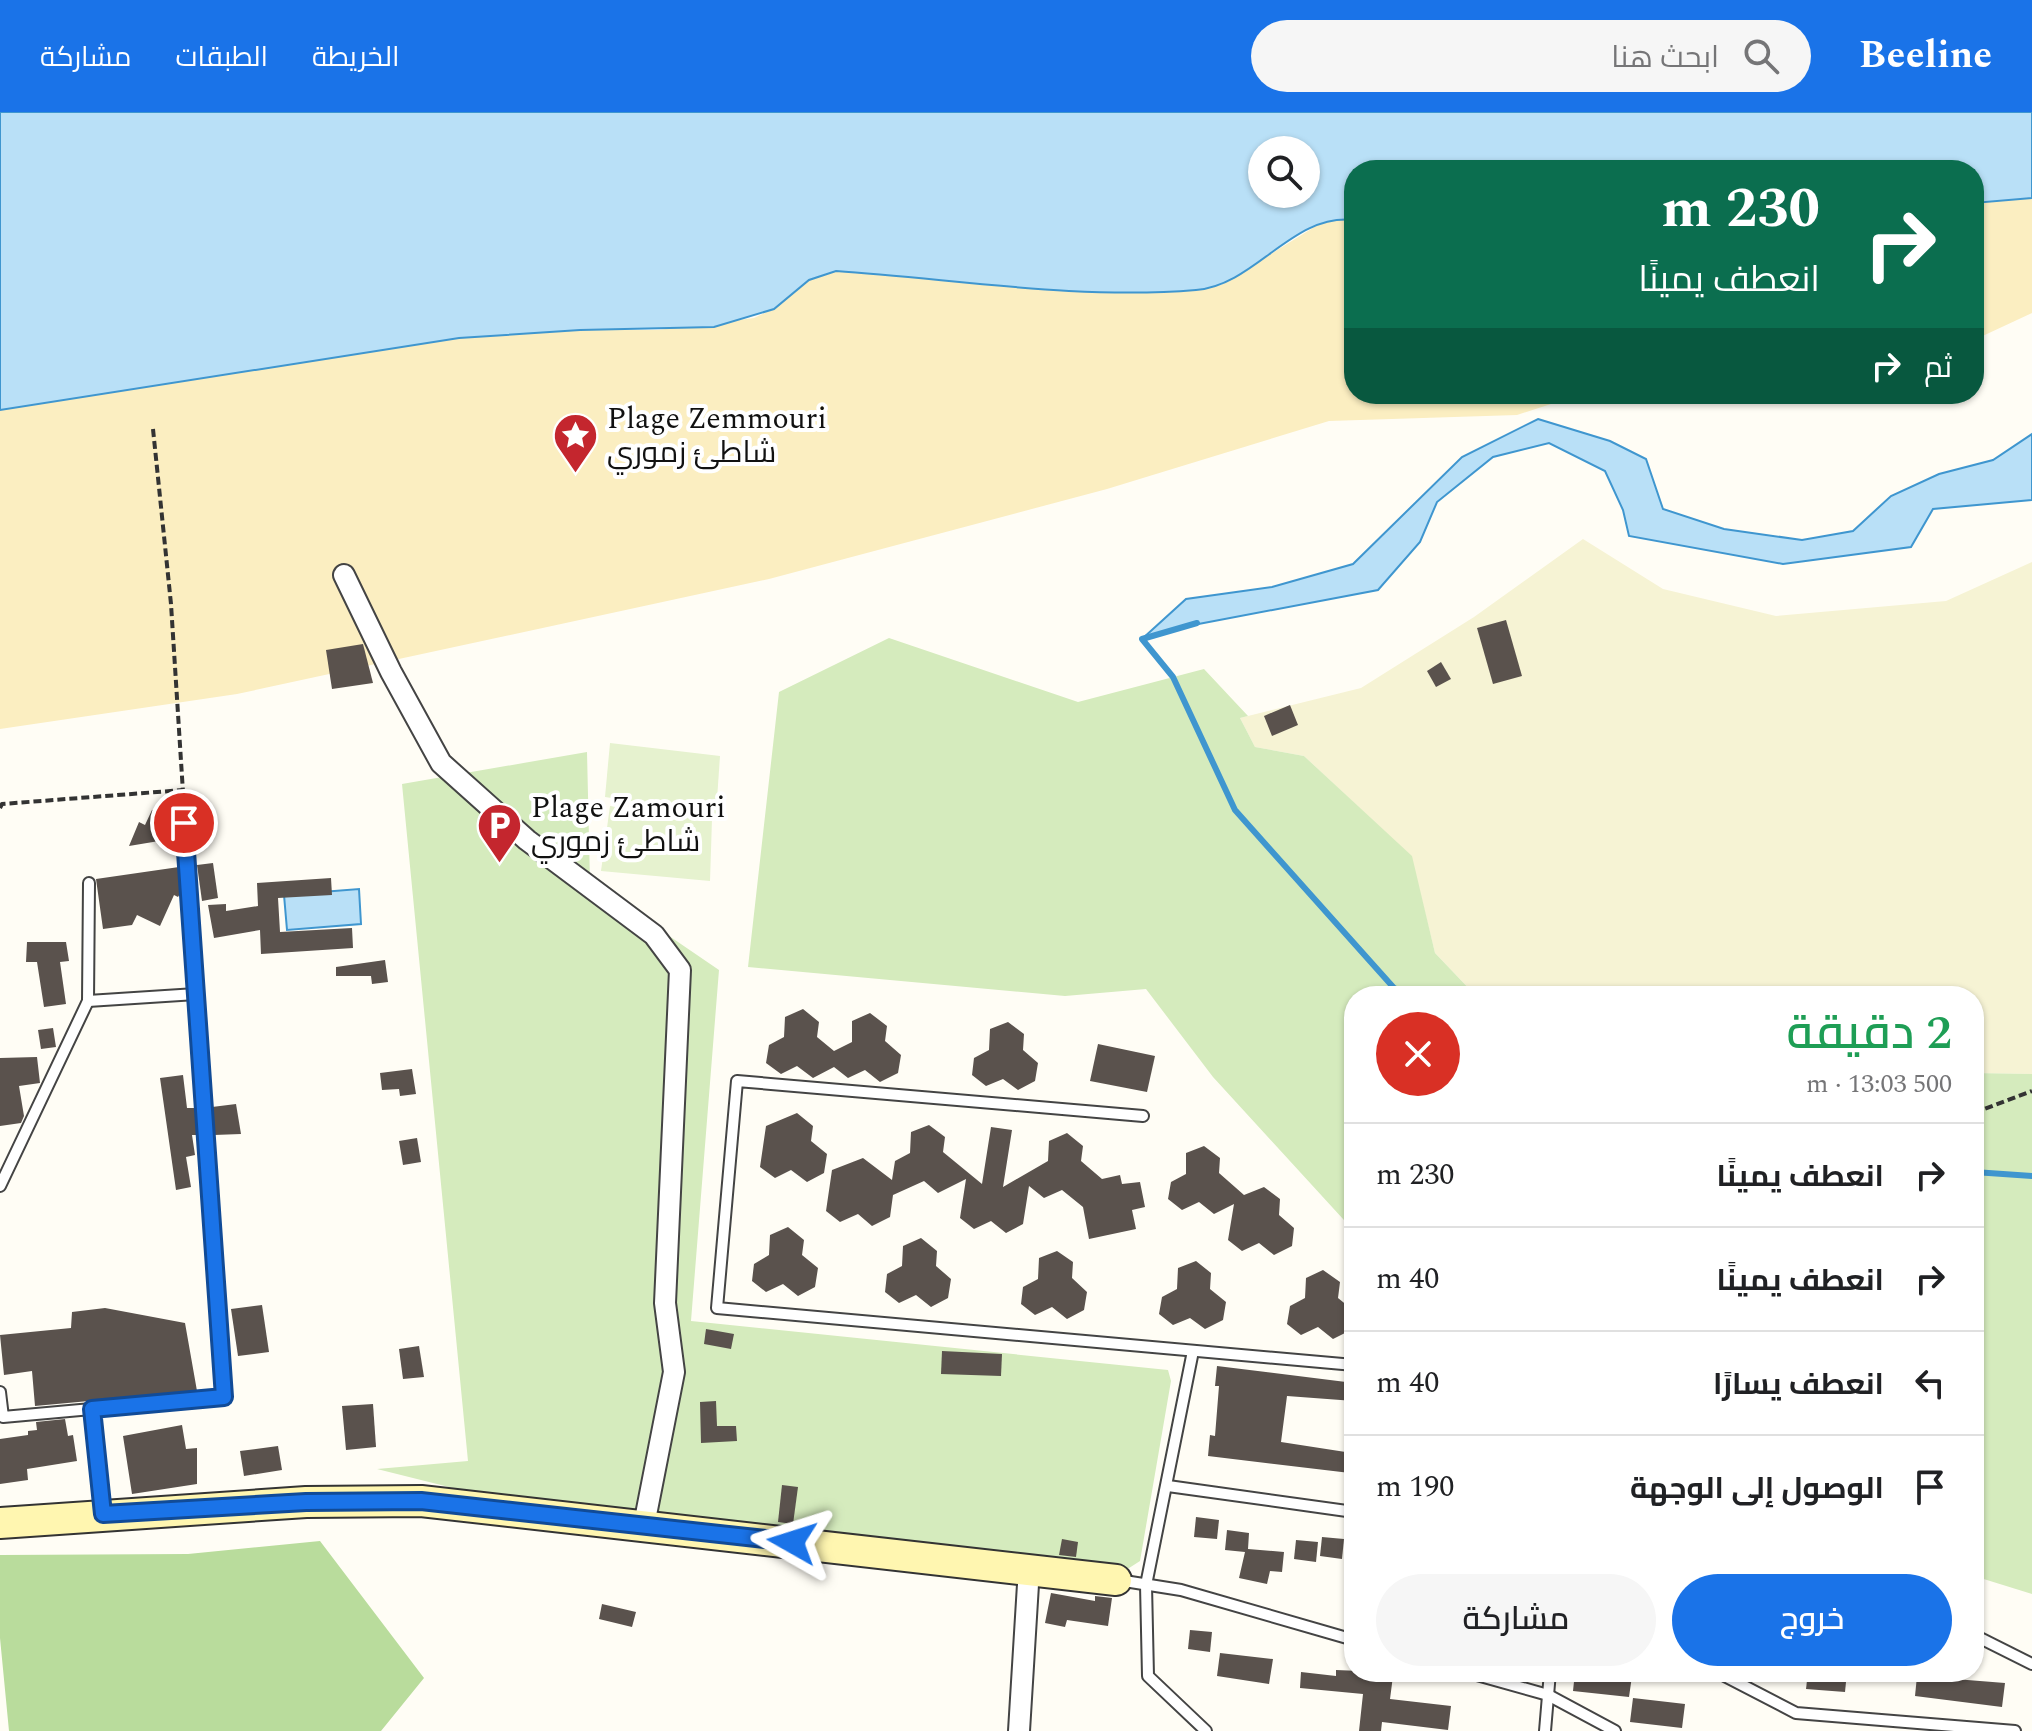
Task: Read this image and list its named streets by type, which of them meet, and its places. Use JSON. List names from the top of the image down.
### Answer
{
  "places": {
    "place": ["Plage Zemmouri شاطئ زموري"],
    "parking": ["Plage Zamouri شاطئ زموري"]
  },
  "page": {
    "header": "Beeline",
    "search": "ابحث هنا",
    "nav": ["الخريطة", "الطبقات", "مشاركة"],
    "turn": ["230 m", "انعطف يمينًا"],
    "then": "ثم",
    "heading": ["2 دقيقة", "500 m · 13:03"],
    "list": [
      {
        "name": "انعطف يمينًا",
        "value": "230 m"
      },
      {
        "name": "انعطف يمينًا",
        "value": "40 m"
      },
      {
        "name": "انعطف يسارًا",
        "value": "40 m"
      },
      {
        "name": "الوصول إلى الوجهة",
        "value": "190 m"
      }
    ],
    "buttons": ["خروج", "مشاركة"]
  }
}
